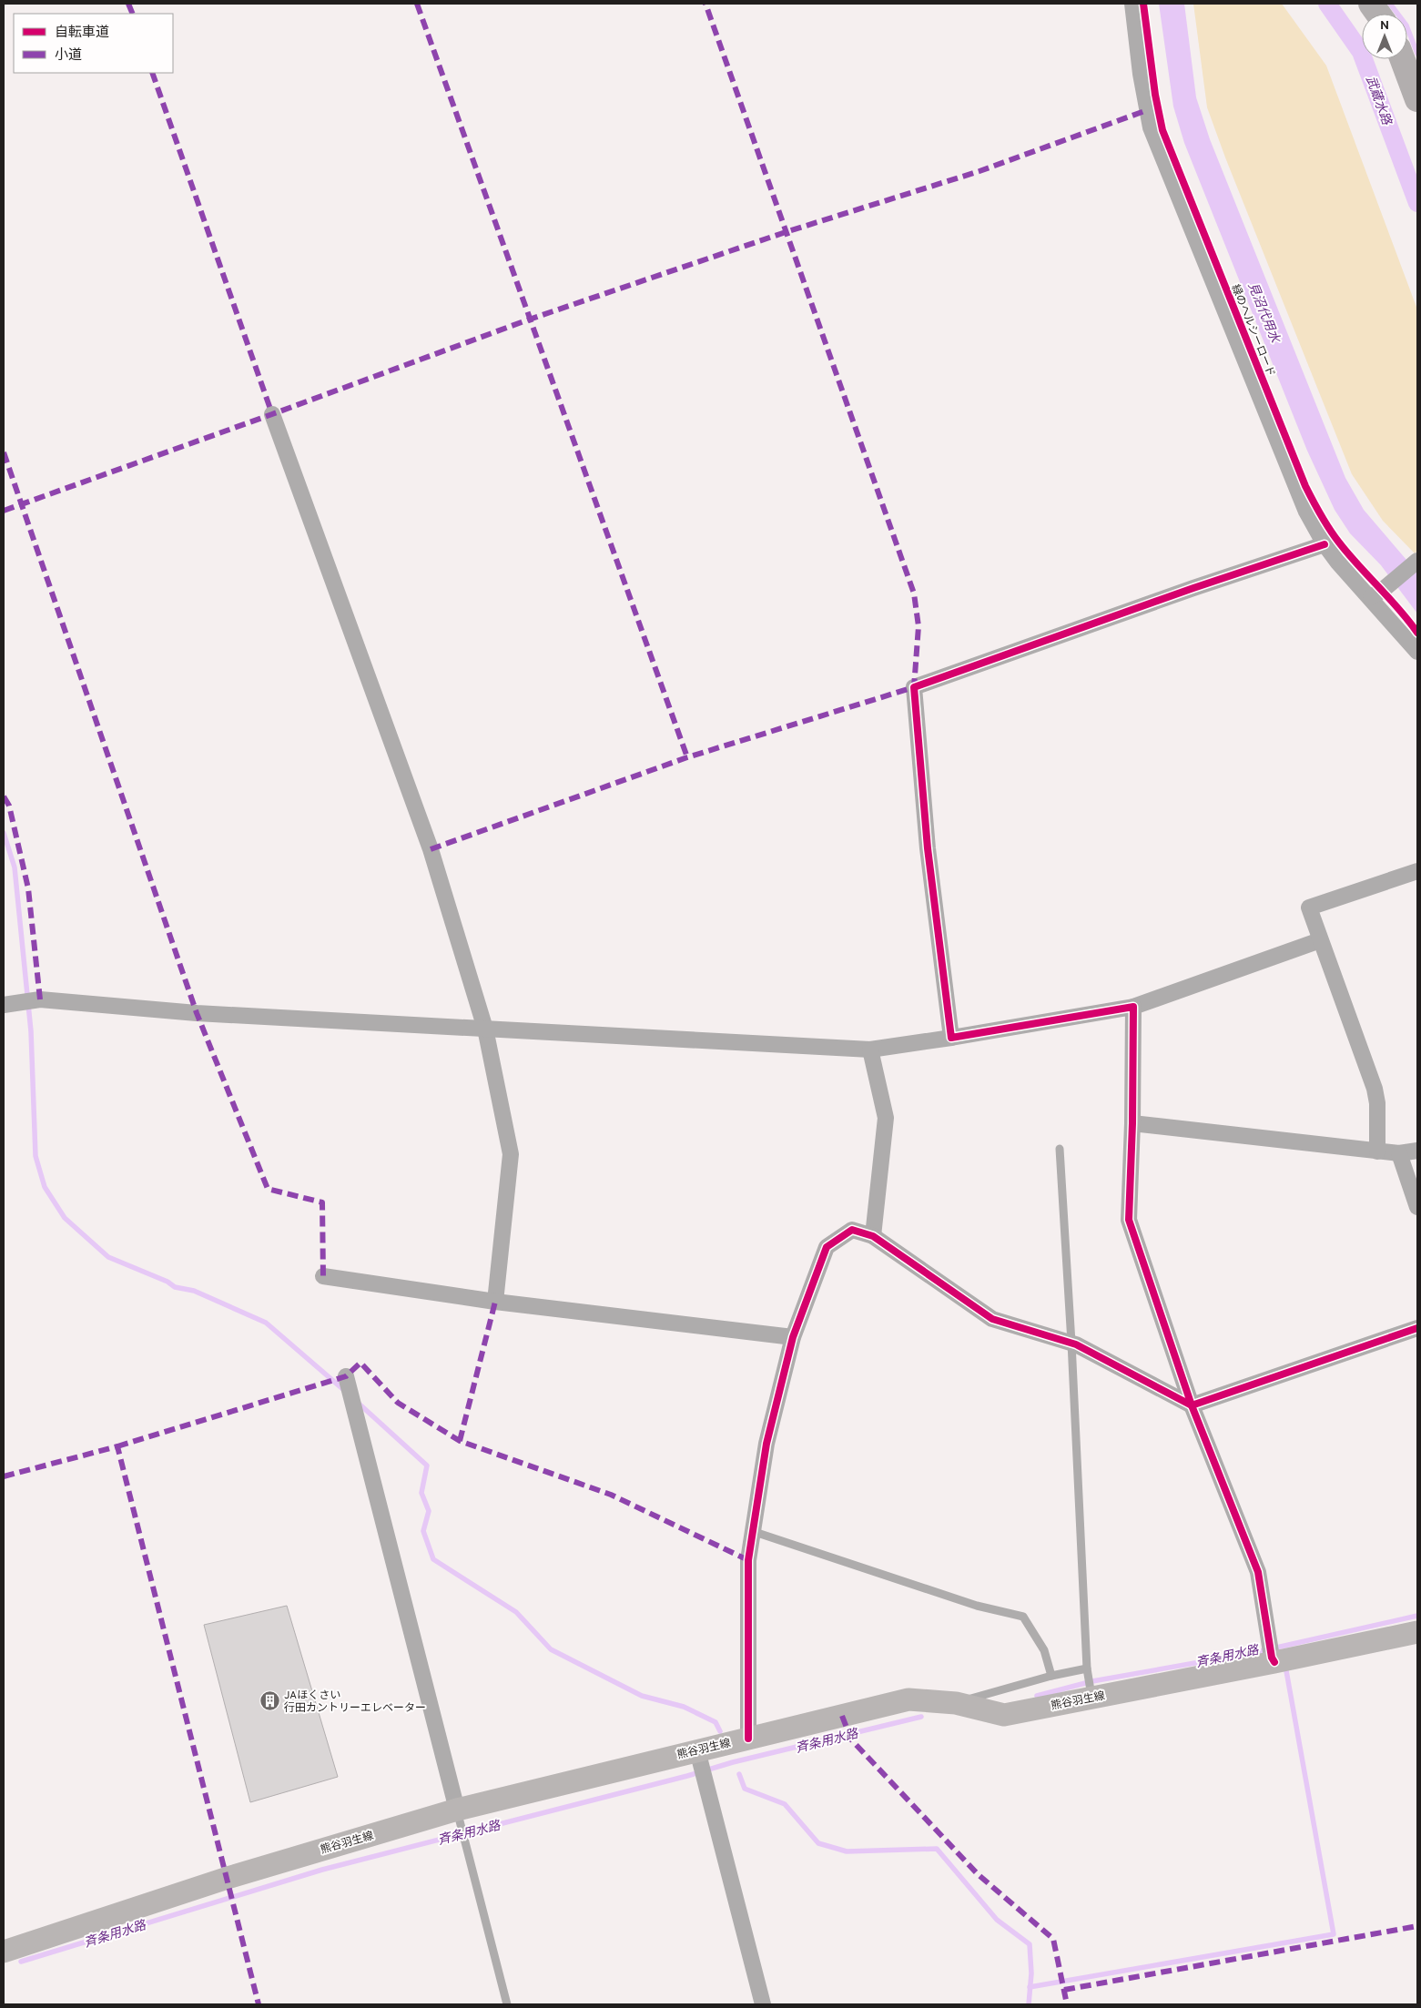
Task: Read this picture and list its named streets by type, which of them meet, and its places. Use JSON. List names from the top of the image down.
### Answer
{
  "streets": {
    "main road": ["熊谷羽生線"],
    "cycle path": ["緑のヘルシーロード"]
  },
  "water": ["武蔵水路", "見沼代用水", "斉条用水路"],
  "places": {
    "building": ["JAほくさい 行田カントリーエレベーター"]
  },
  "legend": ["自転車道", "小道"],
  "north": "top"
}
